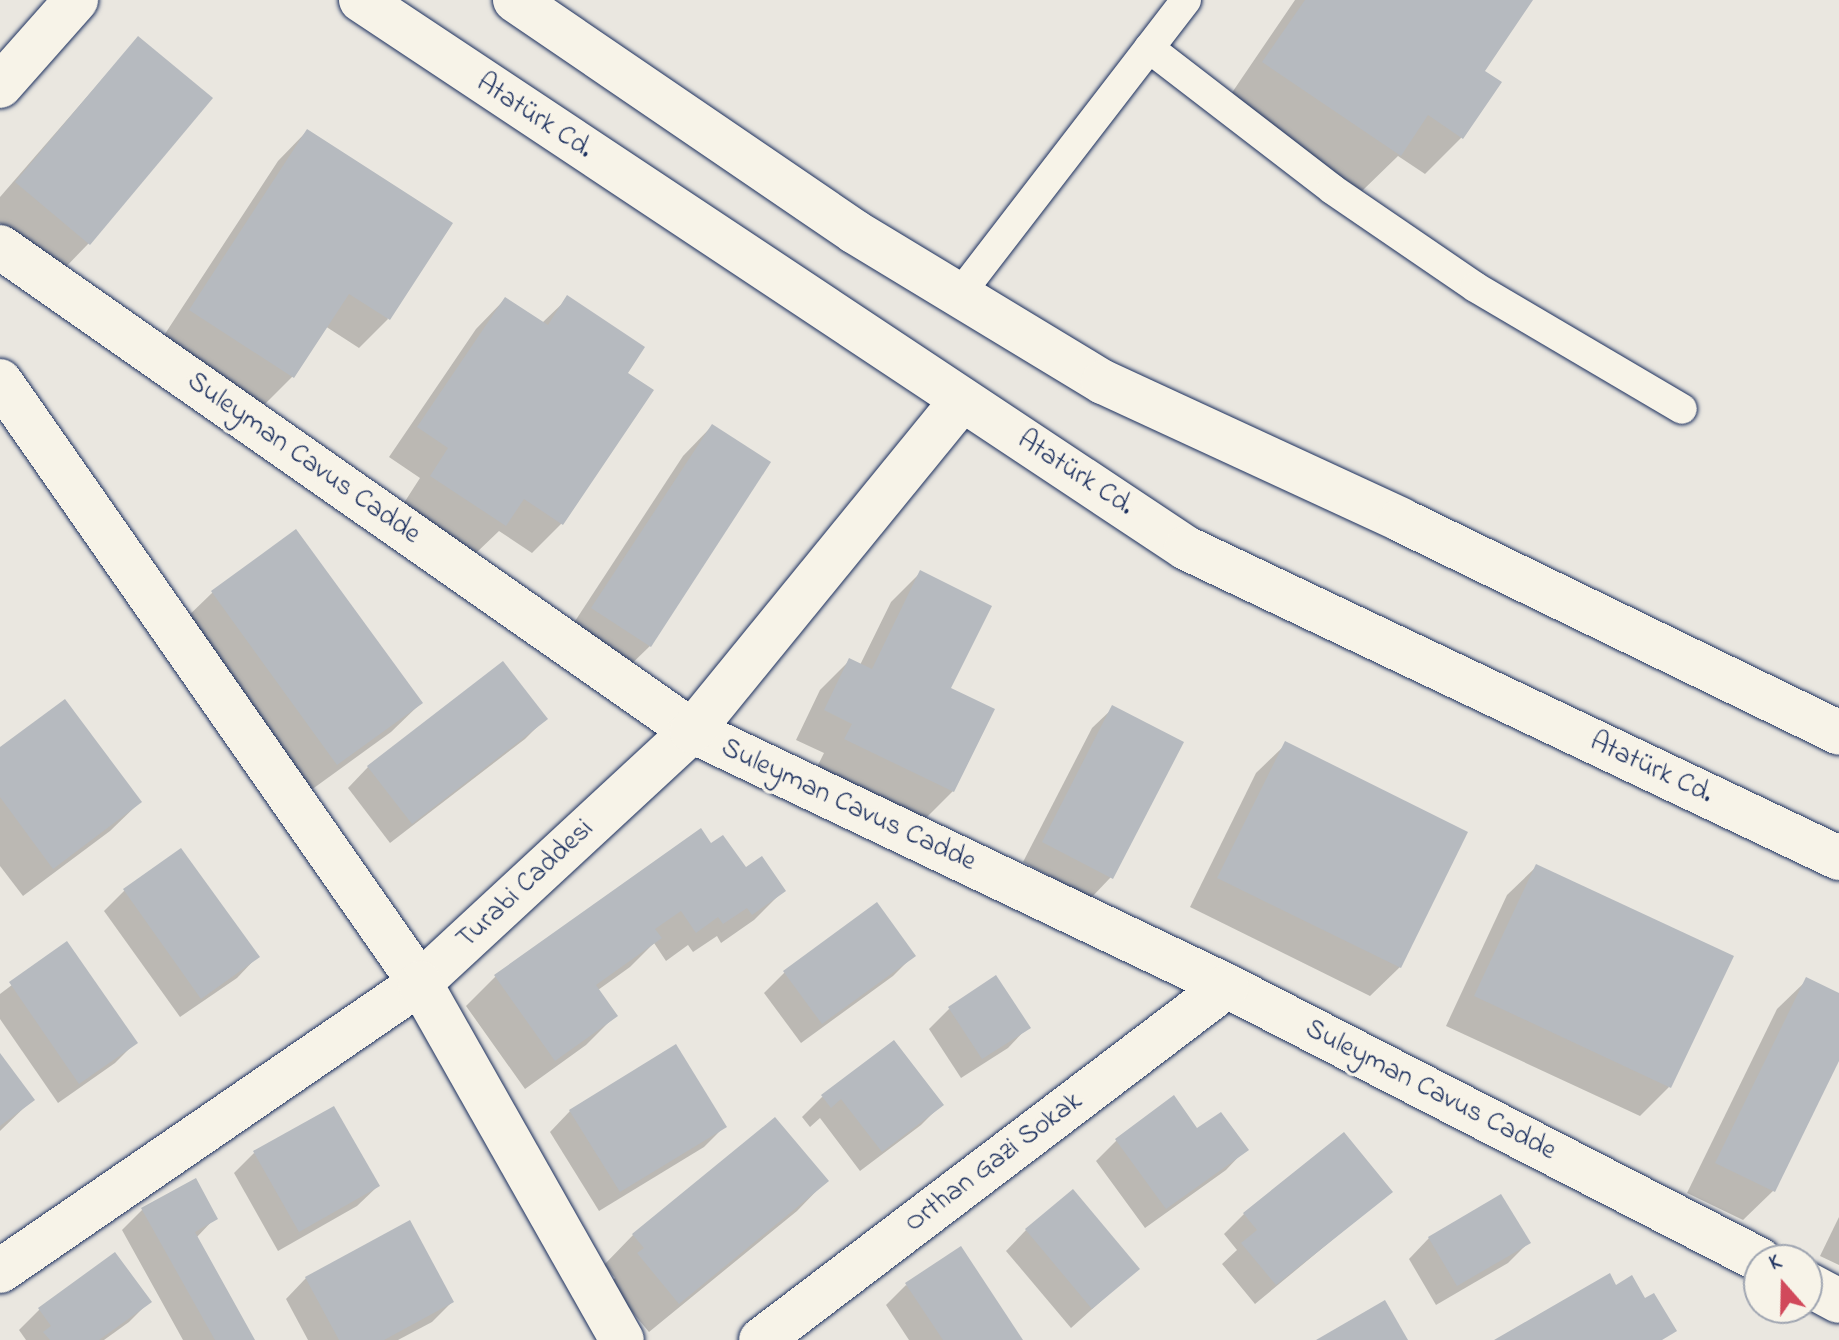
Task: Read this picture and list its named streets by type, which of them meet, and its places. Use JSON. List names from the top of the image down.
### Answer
{
  "streets": {
    "street": [
      "Atatürk Cd.",
      "Suleyman Cavus Cadde",
      "Turabi Caddesi",
      "Orthan Gazi Sokak"
    ]
  },
  "crossings": [
    ["Atatürk Cd.", "Turabi Caddesi"],
    ["Suleyman Cavus Cadde", "Turabi Caddesi"],
    ["Suleyman Cavus Cadde", "Orthan Gazi Sokak"]
  ],
  "north": "top"
}
